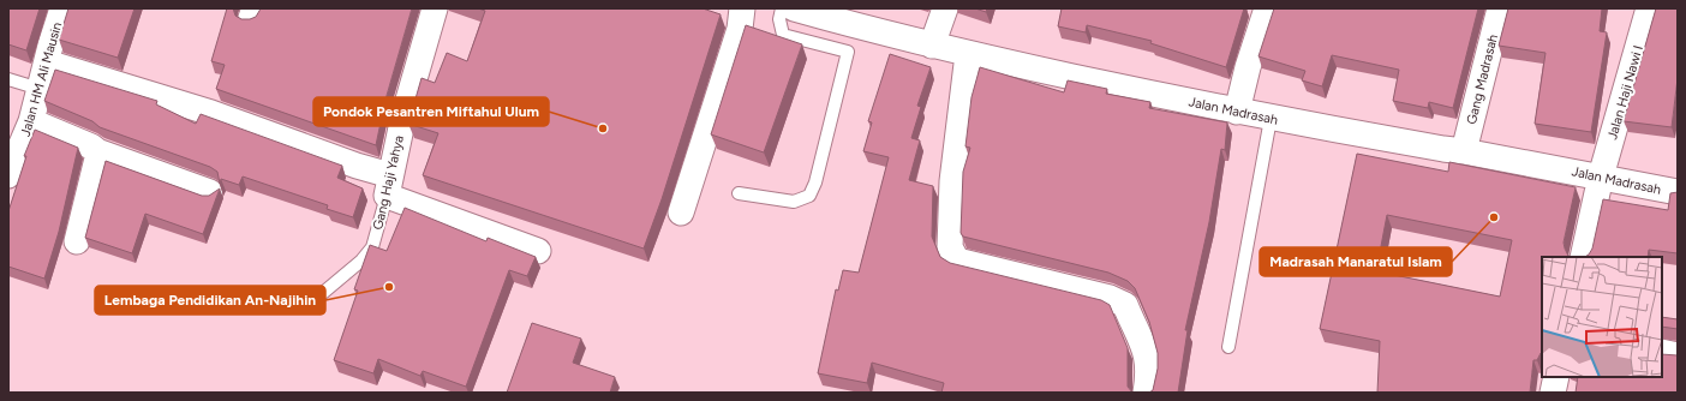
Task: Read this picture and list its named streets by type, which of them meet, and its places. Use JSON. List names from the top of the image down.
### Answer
{
  "streets": {
    "street": [
      "Jalan HM Ali Mausin",
      "Gang Madrasah",
      "Jalan Haji Nawi I",
      "Jalan Madrasah",
      "Gang Haji Yahya"
    ]
  },
  "crossings": [
    ["Gang Madrasah", "Jalan Madrasah"],
    ["Jalan Haji Nawi I", "Jalan Madrasah"]
  ],
  "places": ["Pondok Pesantren Miftahul Ulum", "Madrasah Manaratul Islam", "Lembaga Pendidikan An-Najihin"]
}
